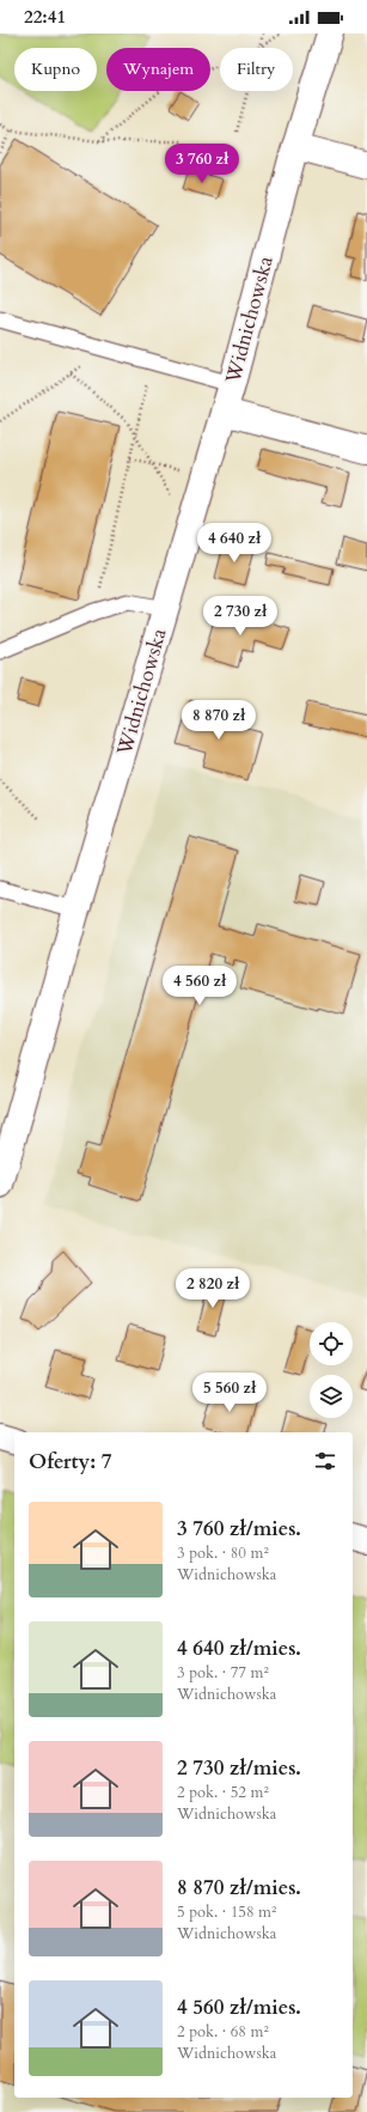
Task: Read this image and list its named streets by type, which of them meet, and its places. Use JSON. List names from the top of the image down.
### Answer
{
  "streets": {
    "street": ["Widnichowska"]
  },
  "page": {
    "status": "22:41",
    "chip": ["Kupno", "Wynajem", "Filtry"],
    "price": [
      "3 760 zł",
      "4 640 zł",
      "2 730 zł",
      "8 870 zł",
      "4 560 zł",
      "2 820 zł",
      "5 560 zł"
    ],
    "heading": "Oferty: 7",
    "list": [
      {
        "name": "3 760 zł/mies.",
        "note": "3 pok. · 80 m² · Widnichowska"
      },
      {
        "name": "4 640 zł/mies.",
        "note": "3 pok. · 77 m² · Widnichowska"
      },
      {
        "name": "2 730 zł/mies.",
        "note": "2 pok. · 52 m² · Widnichowska"
      },
      {
        "name": "8 870 zł/mies.",
        "note": "5 pok. · 158 m² · Widnichowska"
      },
      {
        "name": "4 560 zł/mies.",
        "note": "2 pok. · 68 m² · Widnichowska"
      }
    ]
  }
}
